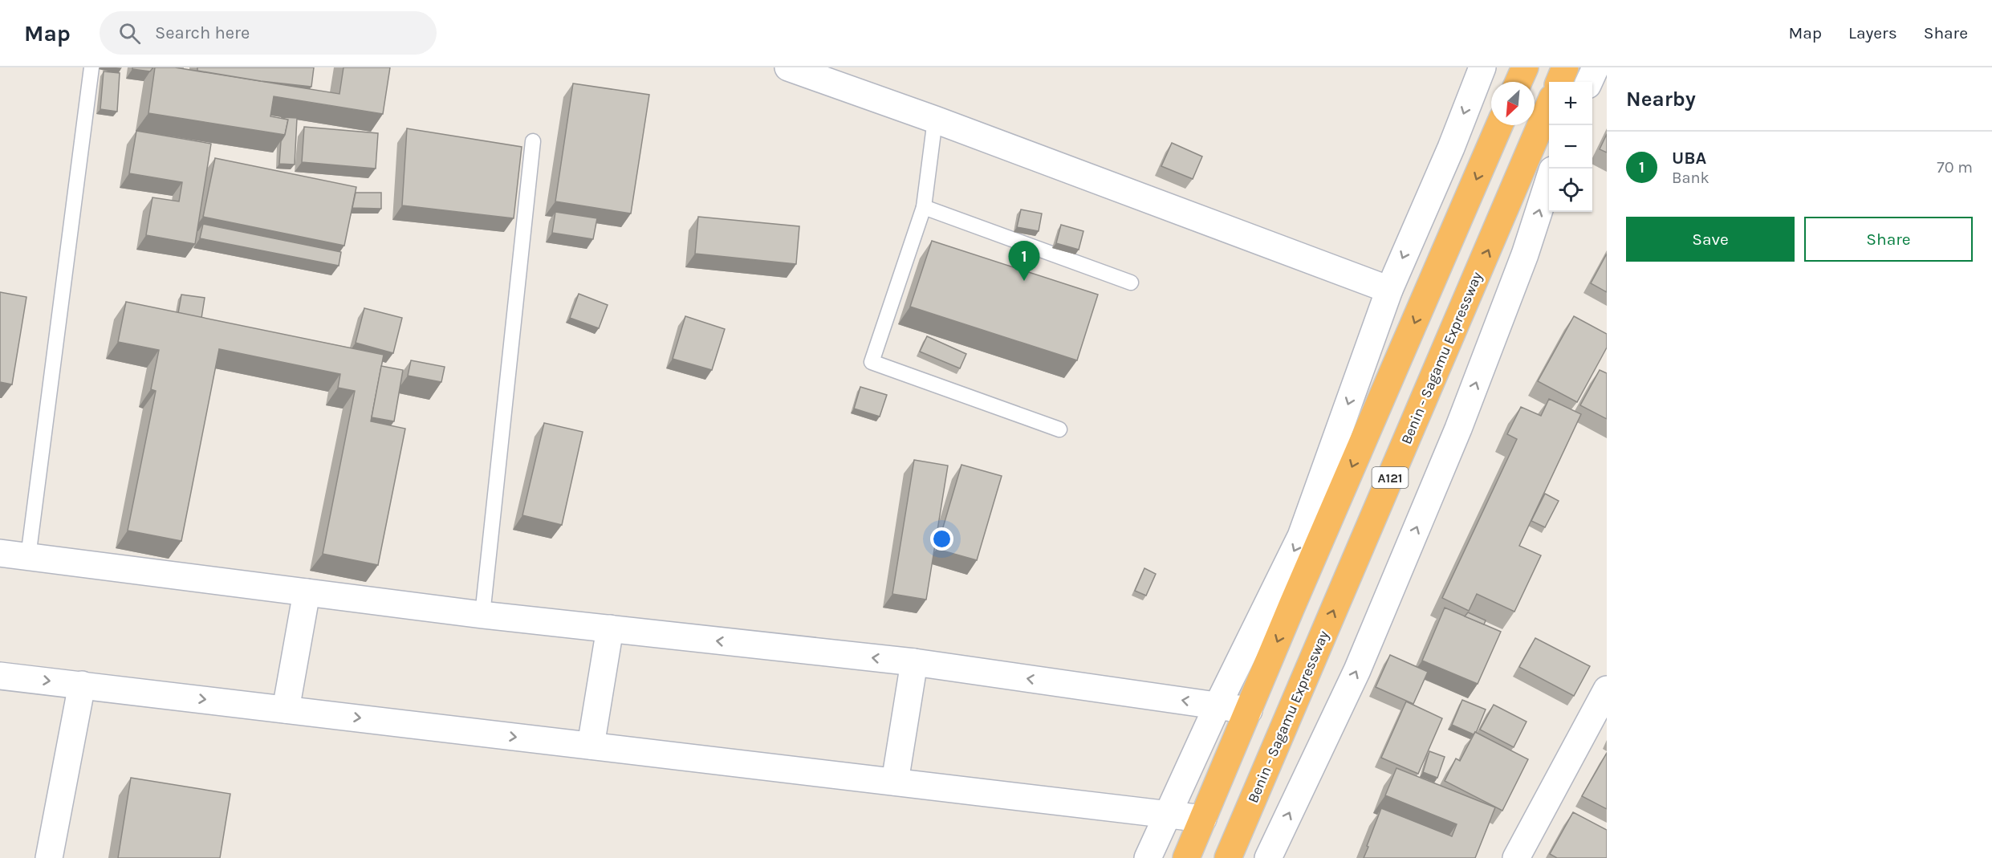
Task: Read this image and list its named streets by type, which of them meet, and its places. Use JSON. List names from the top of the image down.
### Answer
{
  "streets": {
    "highway": ["Benin - Sagamu Expressway", "A121"]
  },
  "north": "bottom left",
  "page": {
    "header": "Map",
    "search": "Search here",
    "nav": ["Map", "Layers", "Share"],
    "heading": "Nearby",
    "map_buttons": ["+", "−"],
    "list": [
      {
        "mark": "1",
        "name": "UBA",
        "note": "Bank",
        "value": "70 m"
      }
    ],
    "buttons": ["Save", "Share"],
    "pins": "1"
  }
}
